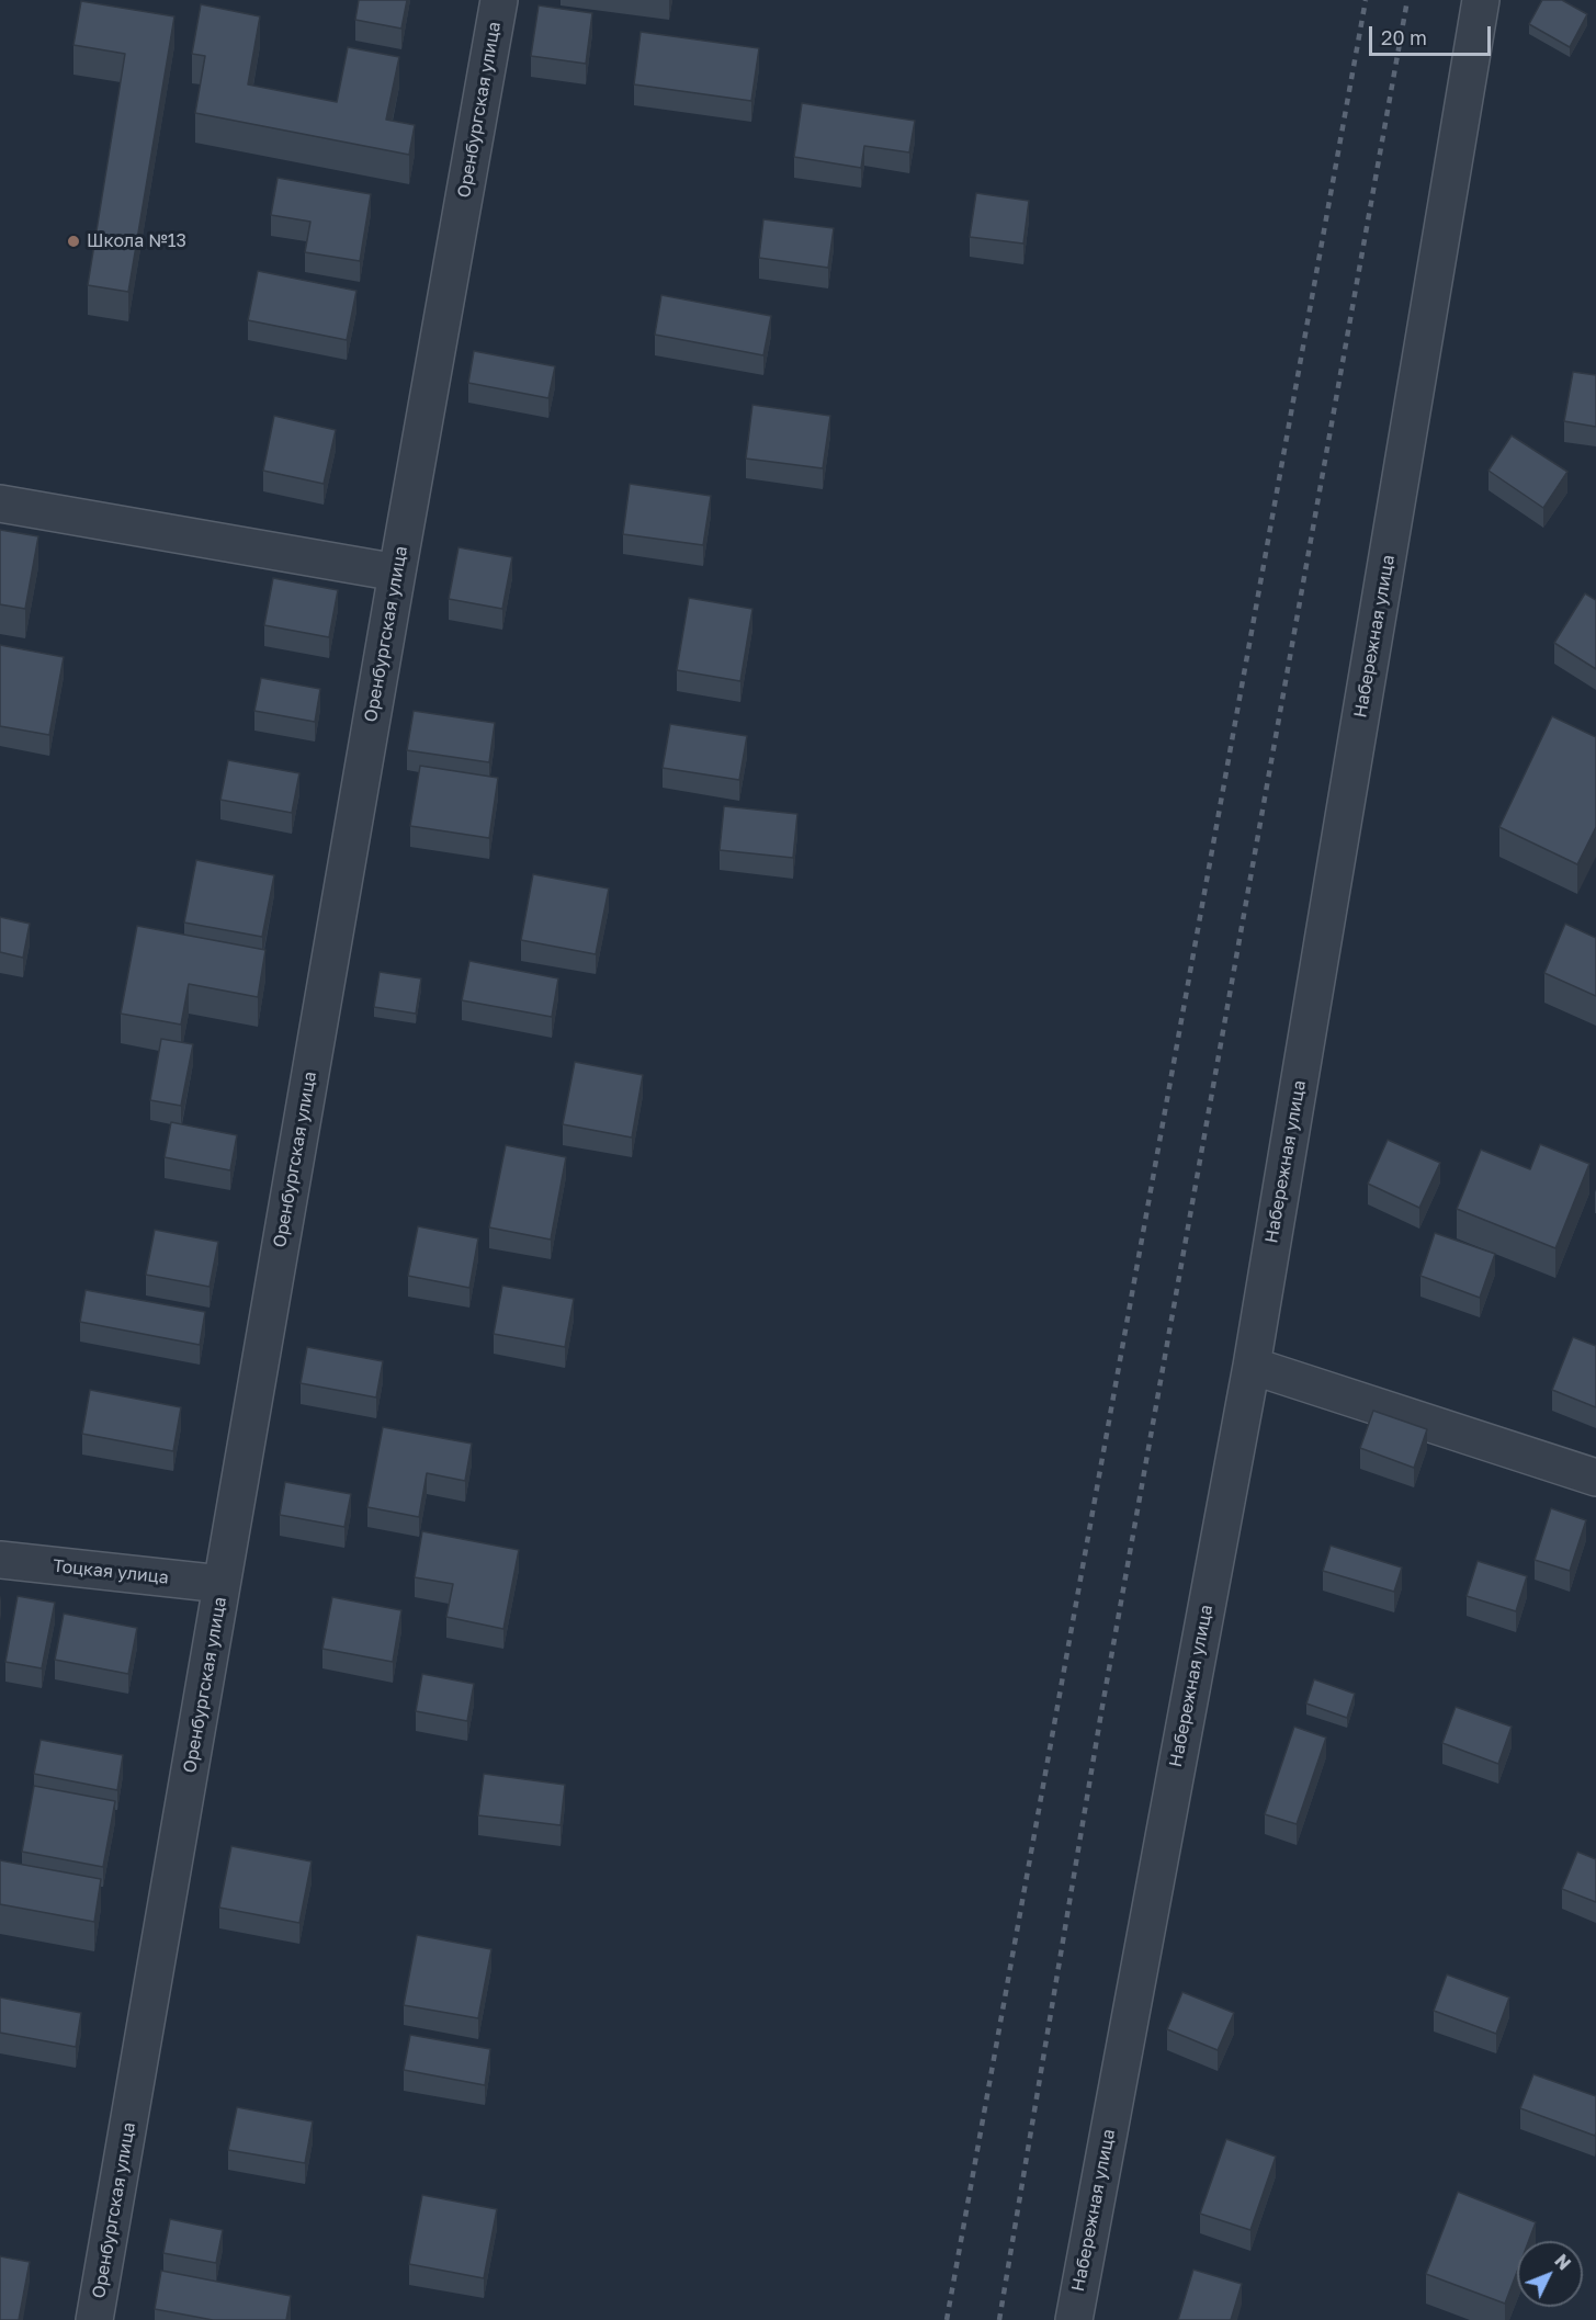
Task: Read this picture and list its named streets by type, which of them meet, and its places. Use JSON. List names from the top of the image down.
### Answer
{
  "streets": {
    "street": ["Оренбургская улица", "Набережная улица", "Тоцкая улица"]
  },
  "crossings": [
    ["Оренбургская улица", "Тоцкая улица"]
  ],
  "places": ["Школа №13"],
  "scale_bar": "20 m",
  "north": "top right"
}
